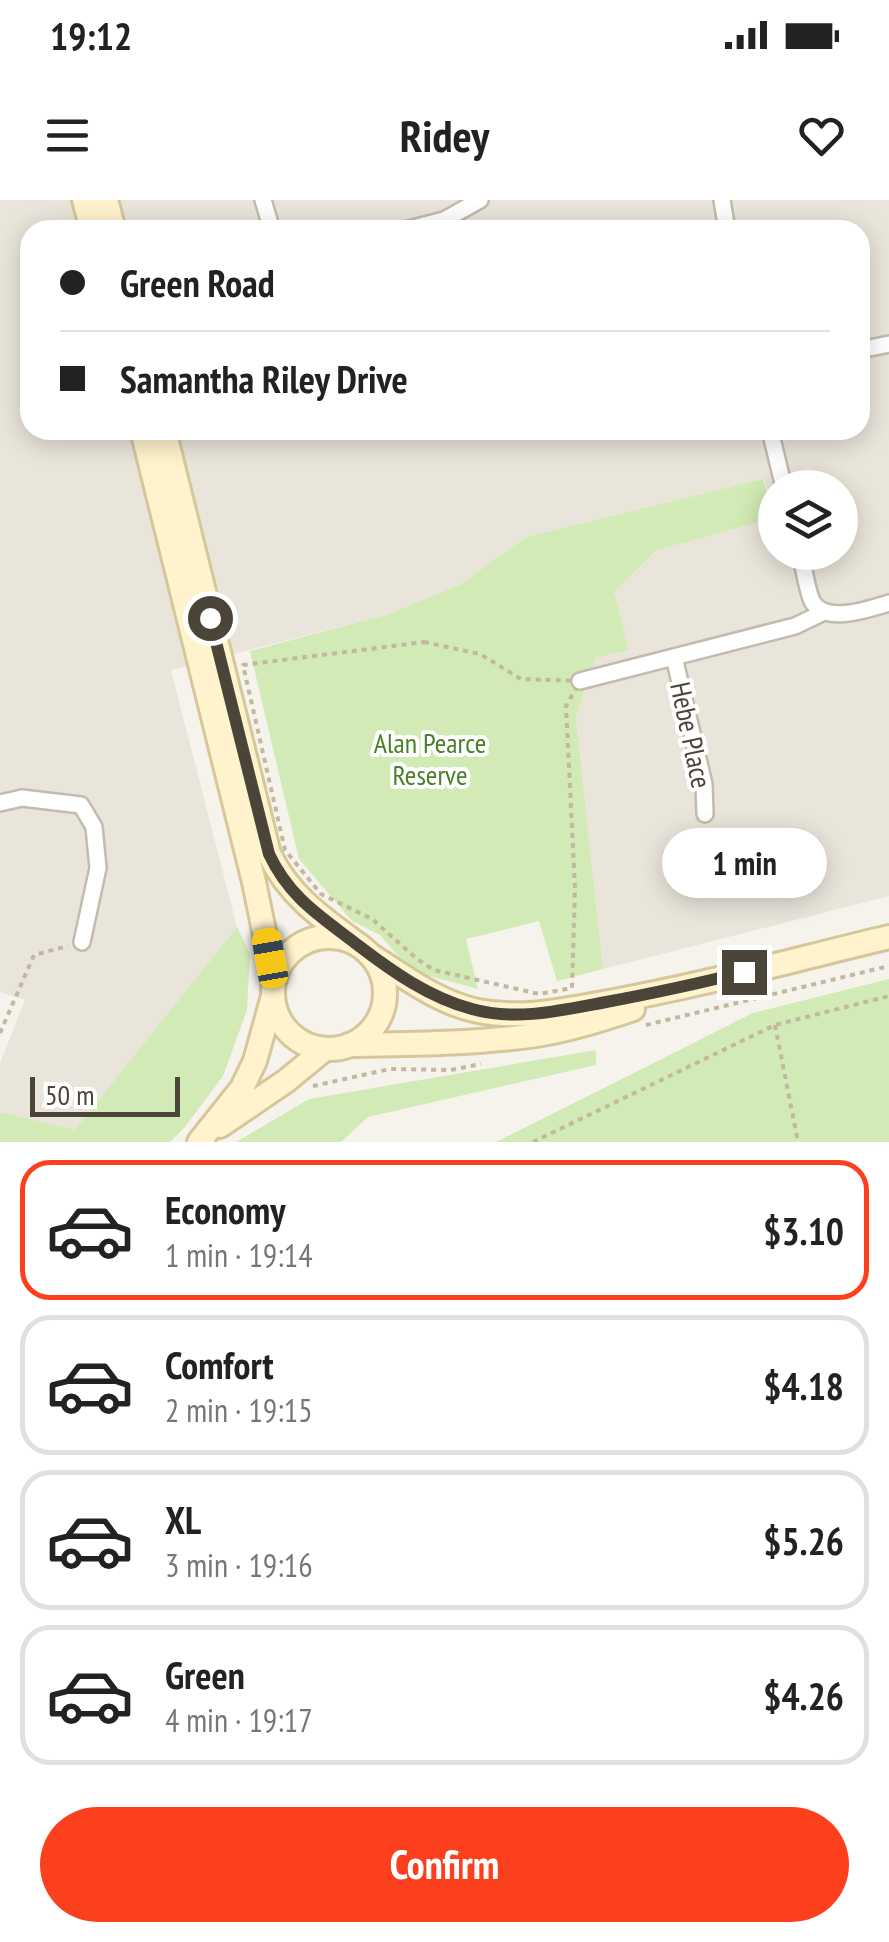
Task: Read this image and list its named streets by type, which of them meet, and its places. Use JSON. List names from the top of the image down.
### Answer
{
  "streets": {
    "street": ["Hebe Place"]
  },
  "parks": ["Alan Pearce Reserve"],
  "scale_bar": "50 m",
  "page": {
    "status": "19:12",
    "header": "Ridey",
    "banner": ["Green Road", "Samantha Riley Drive"],
    "bubble": "1 min",
    "scale": "50 m",
    "list": [
      {
        "name": "Economy",
        "note": "1 min · 19:14",
        "value": "$3.10"
      },
      {
        "name": "Comfort",
        "note": "2 min · 19:15",
        "value": "$4.18"
      },
      {
        "name": "XL",
        "note": "3 min · 19:16",
        "value": "$5.26"
      },
      {
        "name": "Green",
        "note": "4 min · 19:17",
        "value": "$4.26"
      }
    ],
    "buttons": "Confirm"
  }
}
